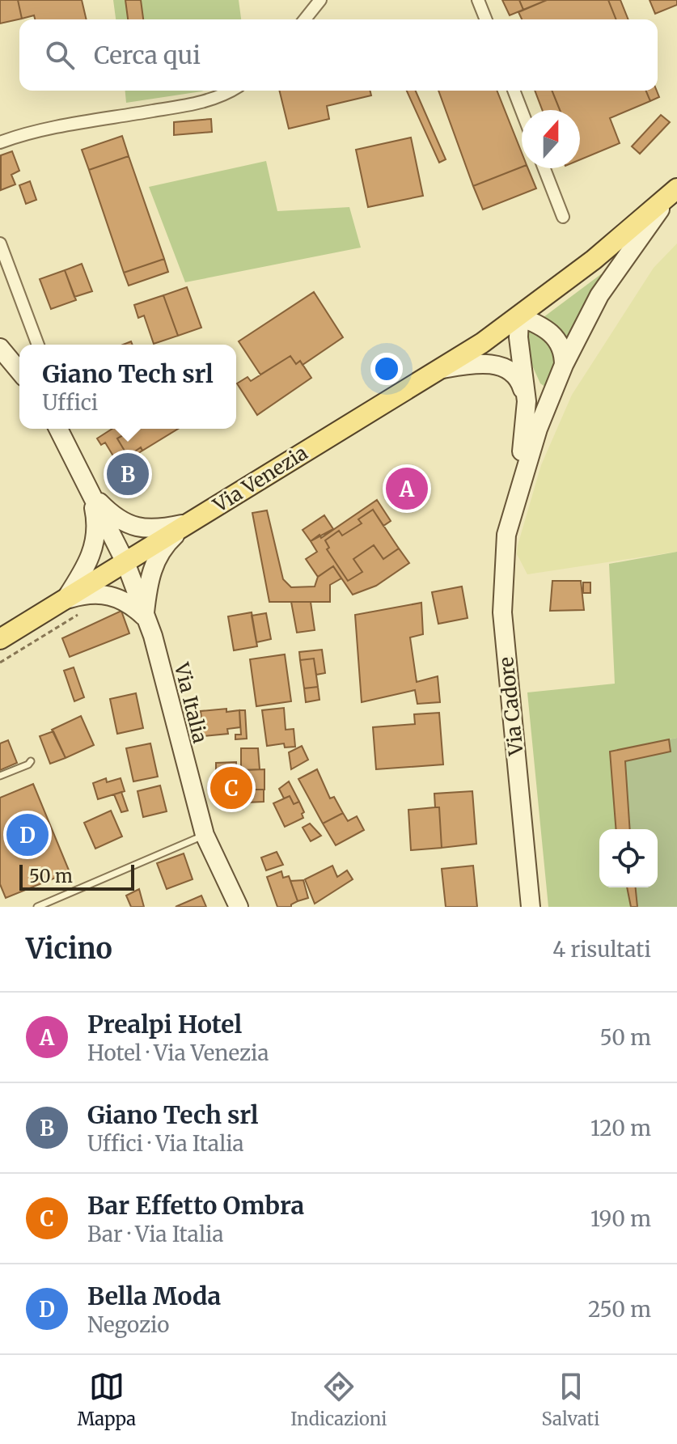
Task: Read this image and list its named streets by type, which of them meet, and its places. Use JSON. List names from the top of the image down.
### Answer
{
  "streets": {
    "main road": ["Via Venezia", "Via Italia", "Via Cadore"]
  },
  "crossings": [
    ["Via Venezia", "Via Italia"]
  ],
  "scale_bar": "50 m",
  "north": "top",
  "page": {
    "search": "Cerca qui",
    "popup": ["Giano Tech srl", "Uffici"],
    "pins": [
      "B",
      "A",
      "C",
      "D"
    ],
    "scale": "50 m",
    "heading": ["Vicino", "4 risultati"],
    "list": [
      {
        "mark": "A",
        "name": "Prealpi Hotel",
        "note": "Hotel · Via Venezia",
        "value": "50 m"
      },
      {
        "mark": "B",
        "name": "Giano Tech srl",
        "note": "Uffici · Via Italia",
        "value": "120 m"
      },
      {
        "mark": "C",
        "name": "Bar Effetto Ombra",
        "note": "Bar · Via Italia",
        "value": "190 m"
      },
      {
        "mark": "D",
        "name": "Bella Moda",
        "note": "Negozio",
        "value": "250 m"
      }
    ],
    "nav": ["Mappa", "Indicazioni", "Salvati"]
  }
}
